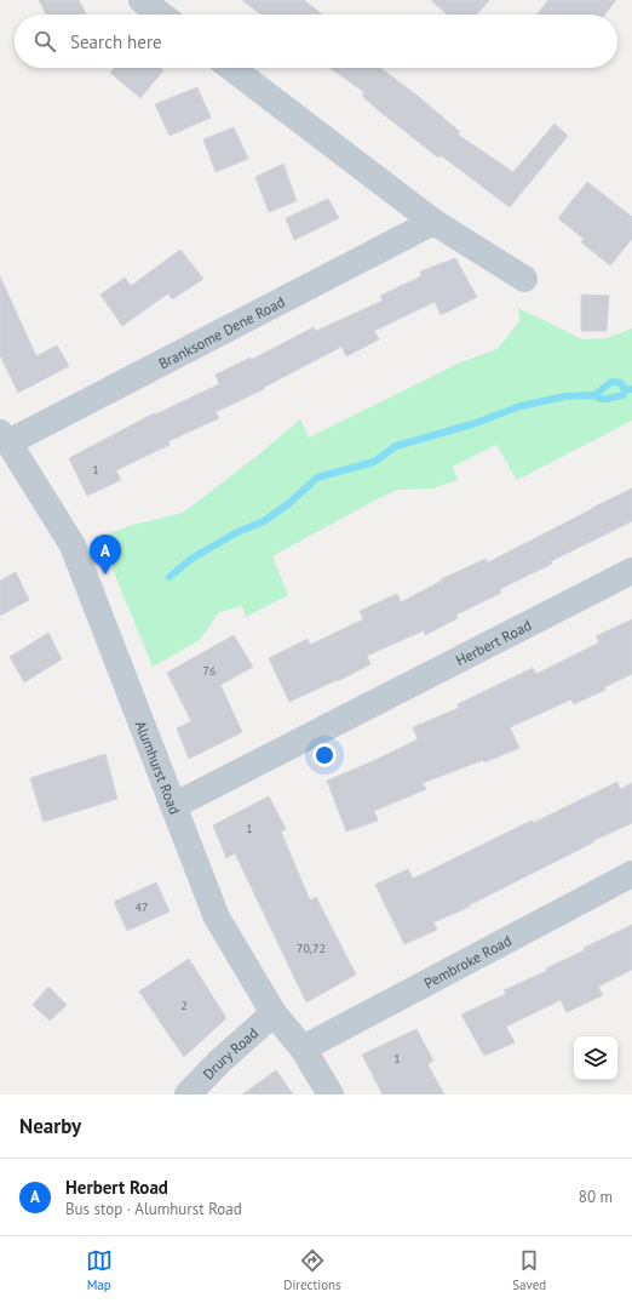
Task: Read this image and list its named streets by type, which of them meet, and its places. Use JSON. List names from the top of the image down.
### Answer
{
  "streets": {
    "street": [
      "Branksome Dene Road",
      "Herbert Road",
      "Alumhurst Road",
      "Pembroke Road",
      "Drury Road"
    ]
  },
  "crossings": [
    ["Branksome Dene Road", "Alumhurst Road"],
    ["Herbert Road", "Alumhurst Road"],
    ["Alumhurst Road", "Pembroke Road"],
    ["Alumhurst Road", "Drury Road"]
  ],
  "house_numbers": [
    "1",
    "76",
    "1",
    "47",
    "70,72",
    "2",
    "1"
  ],
  "page": {
    "search": "Search here",
    "pins": "A",
    "heading": "Nearby",
    "list": [
      {
        "mark": "A",
        "name": "Herbert Road",
        "note": "Bus stop · Alumhurst Road",
        "value": "80 m"
      }
    ],
    "nav": ["Map", "Directions", "Saved"]
  }
}
